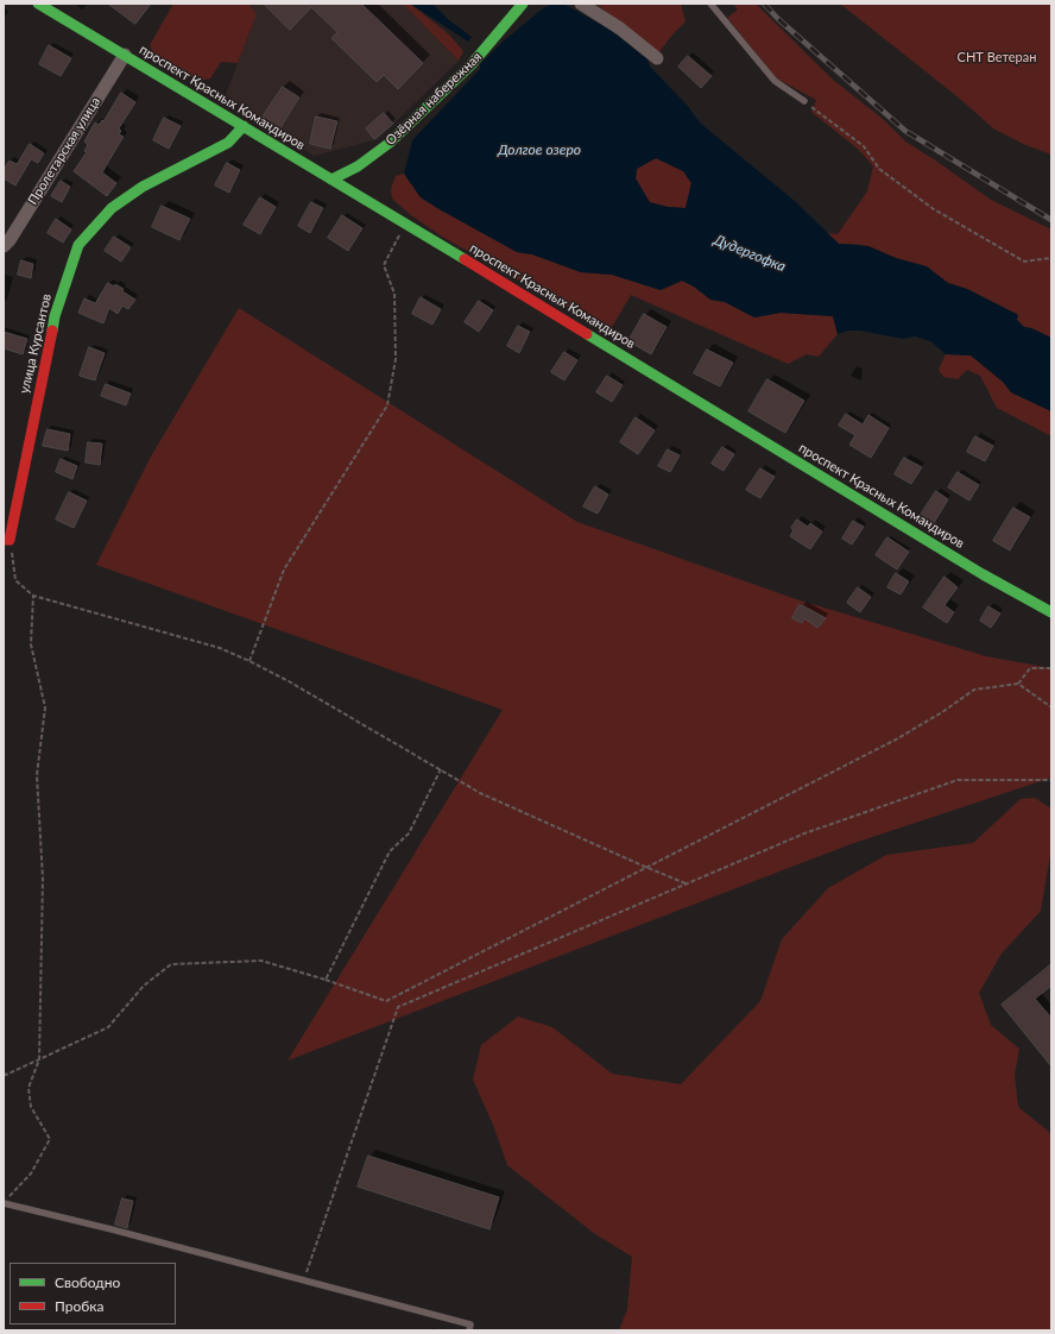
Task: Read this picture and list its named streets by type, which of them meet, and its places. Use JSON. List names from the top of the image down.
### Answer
{
  "streets": {
    "street": [
      "проспект Красных Командиров",
      "Озёрная набережная",
      "Пролетарская улица",
      "улица Курсантов"
    ]
  },
  "crossings": [
    ["проспект Красных Командиров", "Озёрная набережная"],
    ["проспект Красных Командиров", "Пролетарская улица"],
    ["проспект Красных Командиров", "улица Курсантов"]
  ],
  "water": ["Долгое озеро", "Дудергофка"],
  "parks": ["СНТ Ветеран"],
  "legend": ["Свободно", "Пробка"]
}
